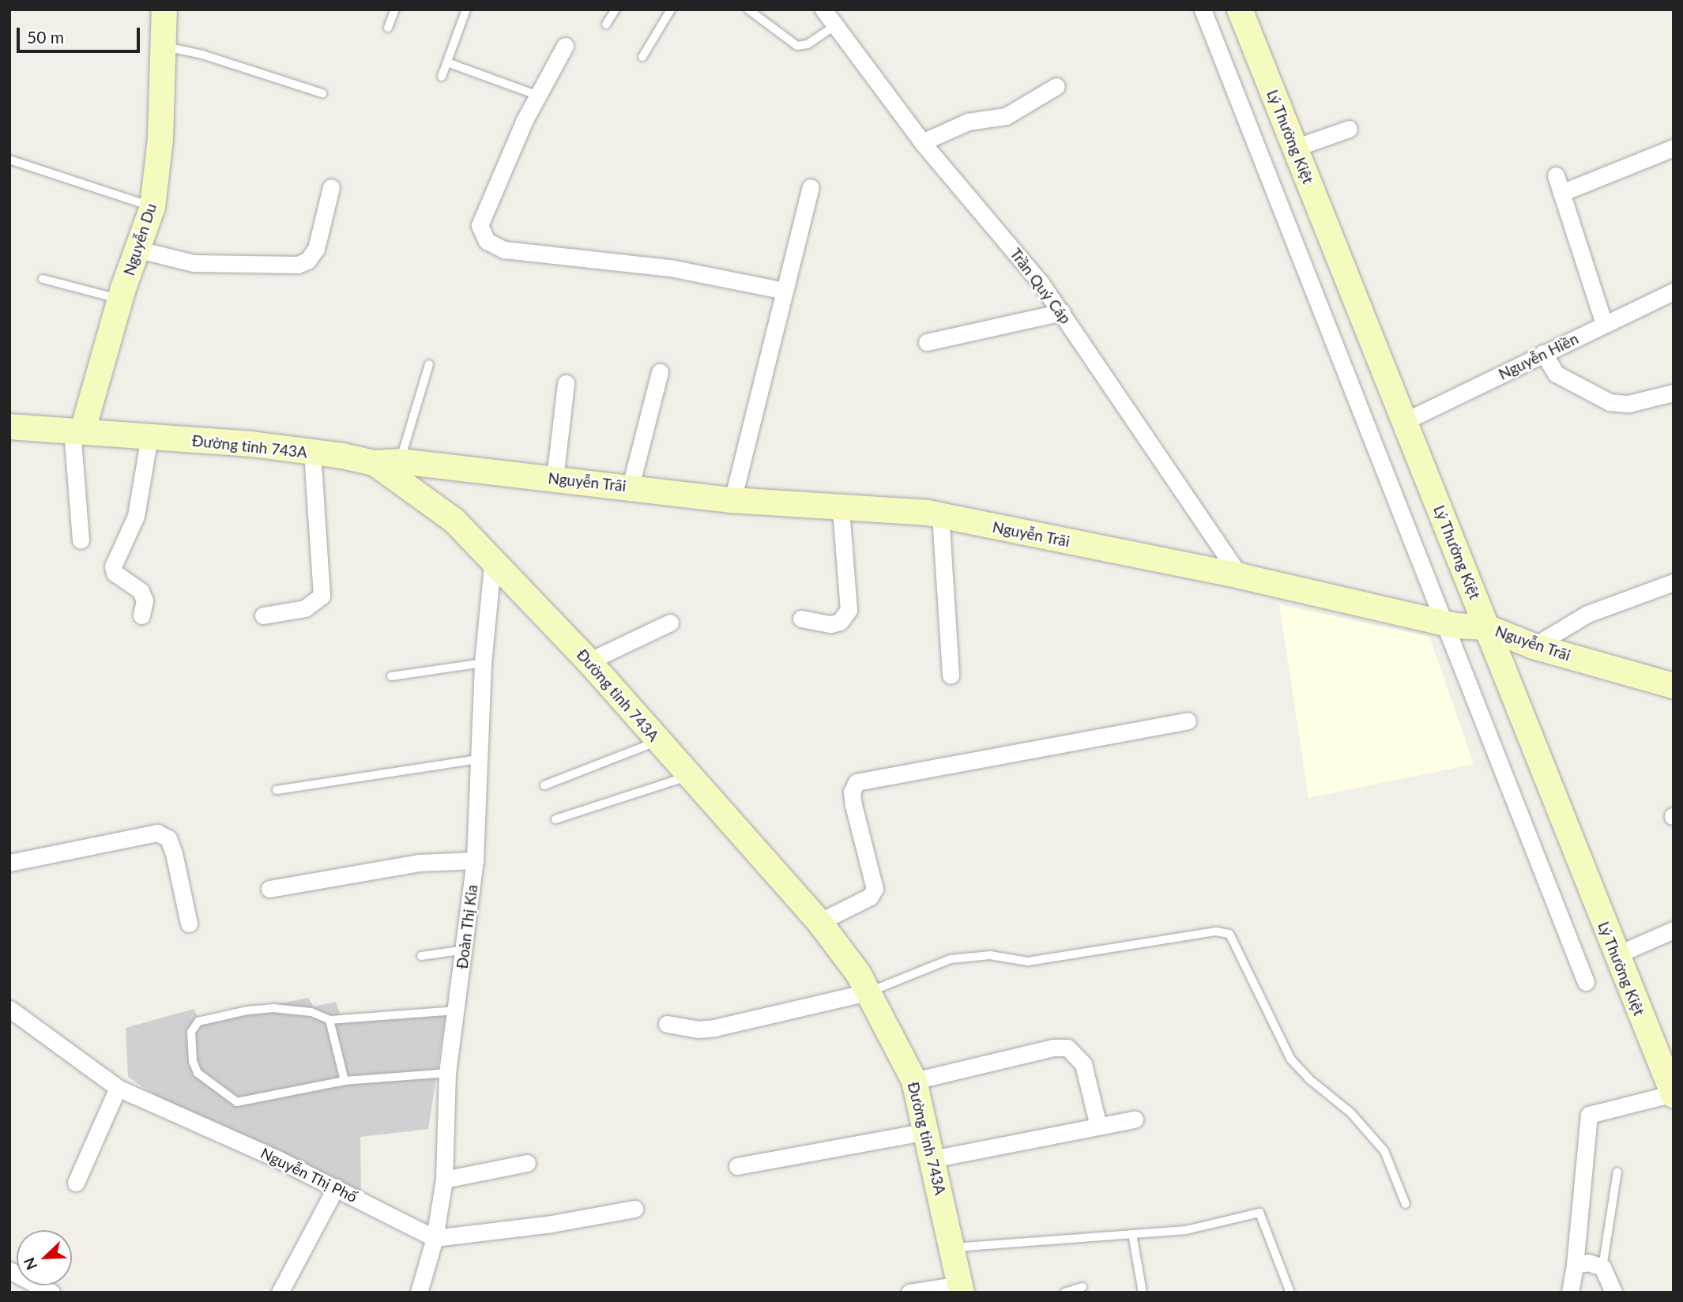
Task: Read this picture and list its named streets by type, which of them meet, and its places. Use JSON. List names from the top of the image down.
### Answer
{
  "streets": {
    "main road": [
      "Lý Thường Kiệt",
      "Nguyễn Du",
      "Đường tỉnh 743A",
      "Nguyễn Trãi"
    ],
    "street": [
      "Trần Quý Cáp",
      "Nguyễn Hiền",
      "Đoàn Thị Kia",
      "Nguyễn Thị Phố"
    ]
  },
  "crossings": [
    ["Lý Thường Kiệt", "Nguyễn Hiền"],
    ["Lý Thường Kiệt", "Nguyễn Trãi"],
    ["Nguyễn Du", "Đường tỉnh 743A"],
    ["Trần Quý Cáp", "Nguyễn Trãi"],
    ["Đường tỉnh 743A", "Nguyễn Trãi"],
    ["Đường tỉnh 743A", "Đoàn Thị Kia"],
    ["Đoàn Thị Kia", "Nguyễn Thị Phố"]
  ],
  "scale_bar": "50 m",
  "north": "bottom left"
}
